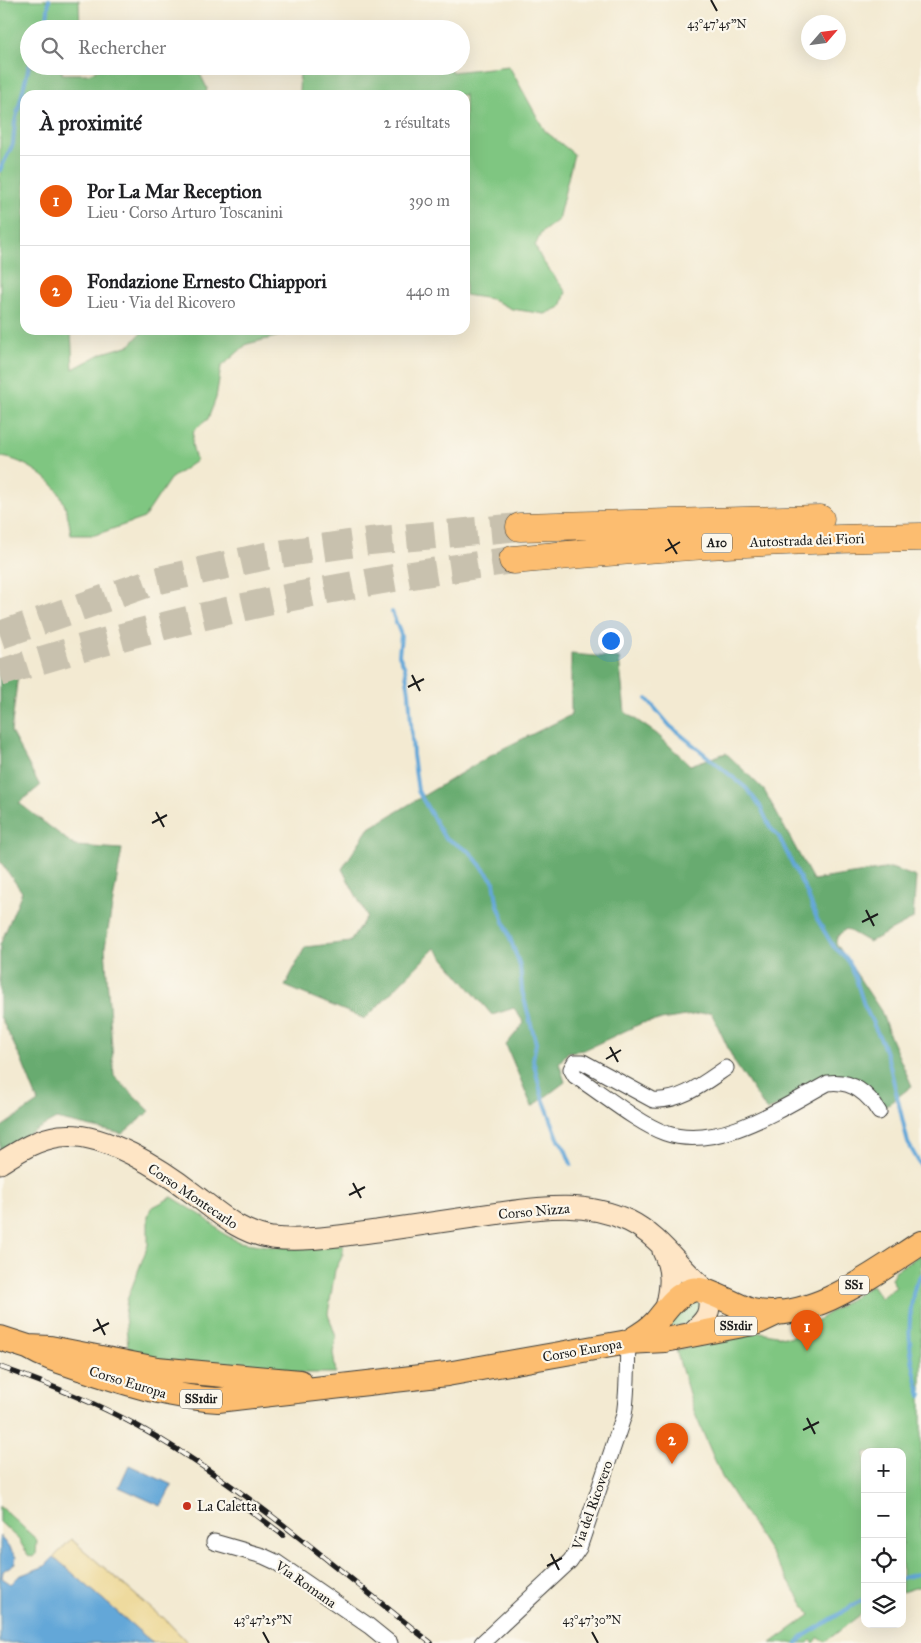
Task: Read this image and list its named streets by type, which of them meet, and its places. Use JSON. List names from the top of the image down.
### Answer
{
  "streets": {
    "highway": ["Autostrada dei Fiori", "A10"],
    "main road": [
      "Corso Montecarlo",
      "Corso Nizza",
      "SS1",
      "SS1dir",
      "Corso Europa"
    ],
    "street": ["Via del Ricovero", "Via Romana"]
  },
  "crossings": [
    ["Corso Montecarlo", "Corso Nizza"],
    ["Corso Nizza", "SS1"],
    ["SS1", "SS1dir"],
    ["SS1", "Corso Europa"],
    ["SS1dir", "Corso Europa"],
    ["SS1dir", "Via del Ricovero"],
    ["Corso Europa", "Via del Ricovero"]
  ],
  "places": ["La Caletta"],
  "north": "top right",
  "page": {
    "search": "Rechercher",
    "heading": ["À proximité", "2 résultats"],
    "list": [
      {
        "mark": "1",
        "name": "Por La Mar Reception",
        "note": "Lieu · Corso Arturo Toscanini",
        "value": "390 m"
      },
      {
        "mark": "2",
        "name": "Fondazione Ernesto Chiappori",
        "note": "Lieu · Via del Ricovero",
        "value": "440 m"
      }
    ],
    "pins": ["1", "2"],
    "map_buttons": ["+", "−"]
  },
  "coordinates": ["43°47'45\"N", "43°47'25\"N", "43°47'30\"N"]
}
